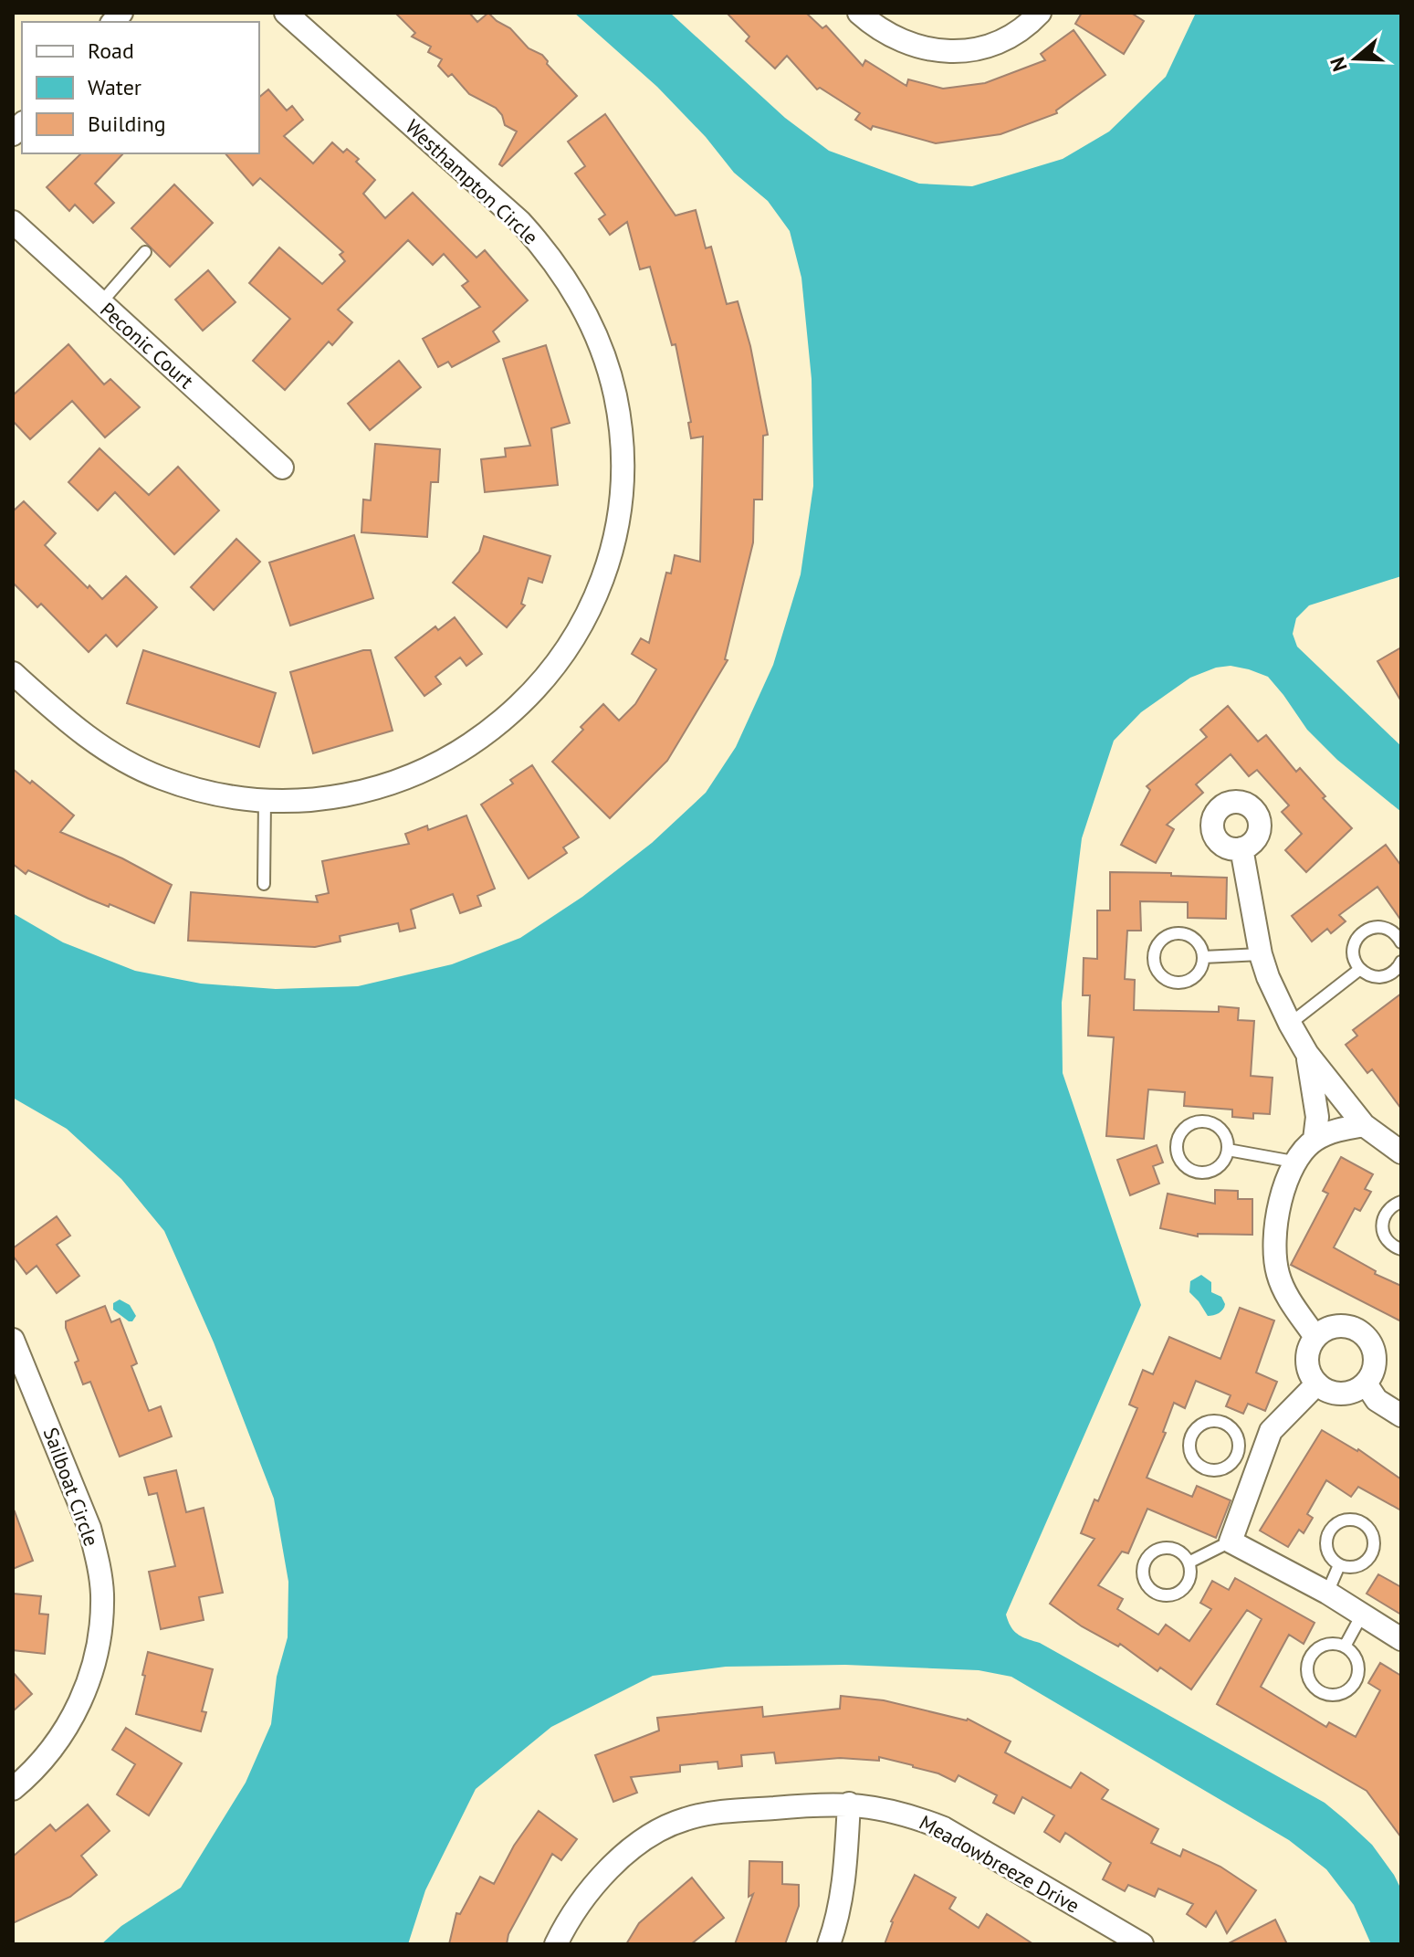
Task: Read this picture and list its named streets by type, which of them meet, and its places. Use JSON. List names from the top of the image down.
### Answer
{
  "streets": {
    "street": [
      "Westhampton Circle",
      "Peconic Court",
      "Sailboat Circle",
      "Meadowbreeze Drive"
    ]
  },
  "legend": ["Road", "Water", "Building"],
  "north": "left"
}
